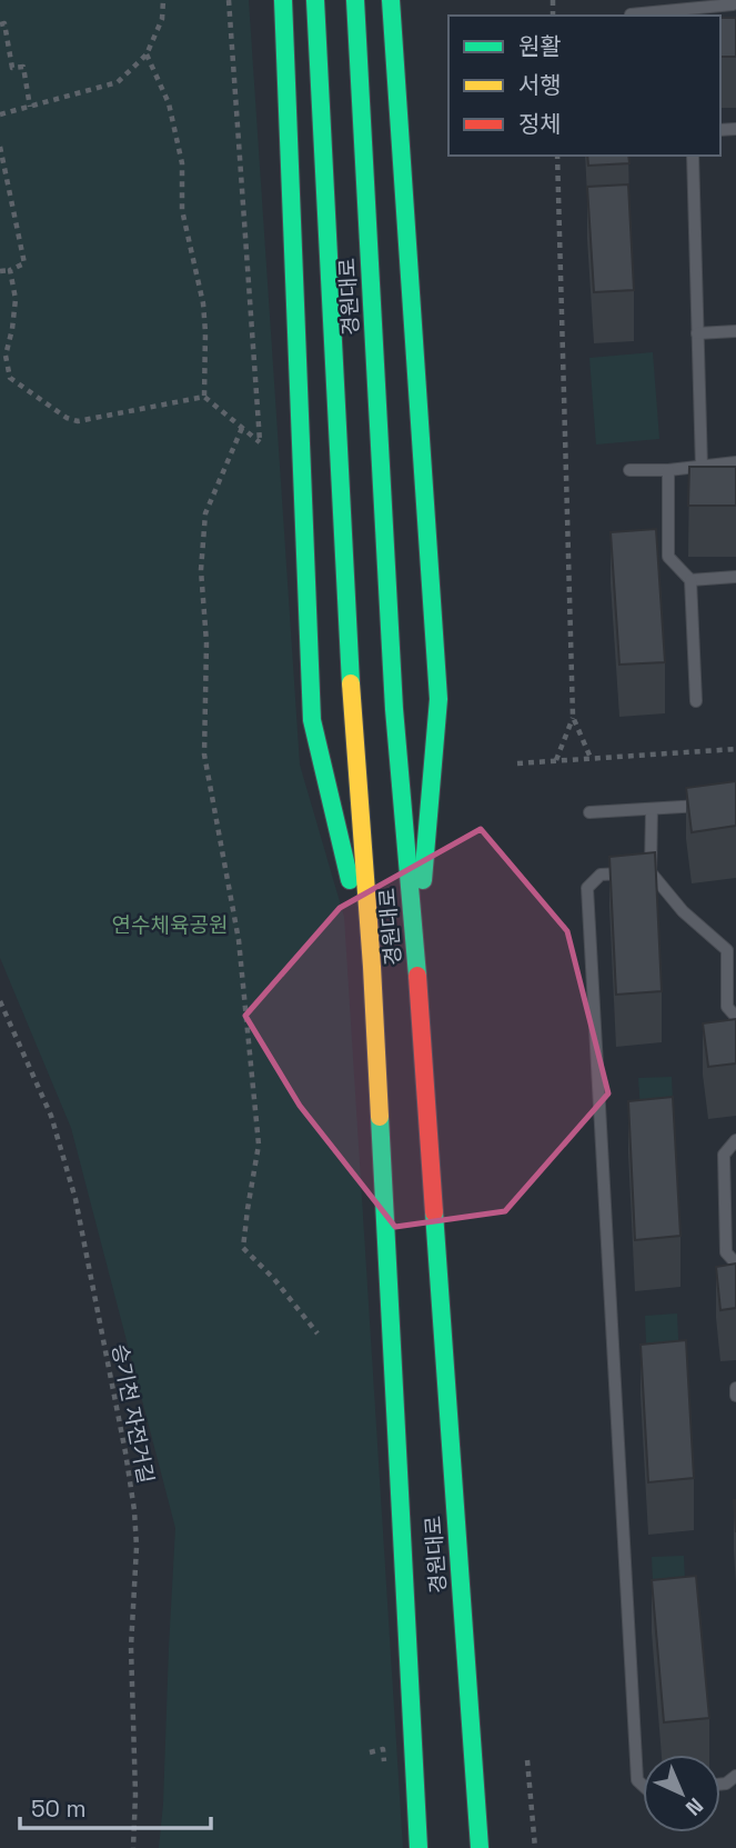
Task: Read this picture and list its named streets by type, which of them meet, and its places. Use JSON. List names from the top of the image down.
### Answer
{
  "streets": {
    "main road": ["경원대로"],
    "path": ["승기천 자전거길"]
  },
  "parks": ["연수체육공원"],
  "legend": ["원활", "서행", "정체"],
  "scale_bar": "50 m",
  "north": "bottom right"
}
